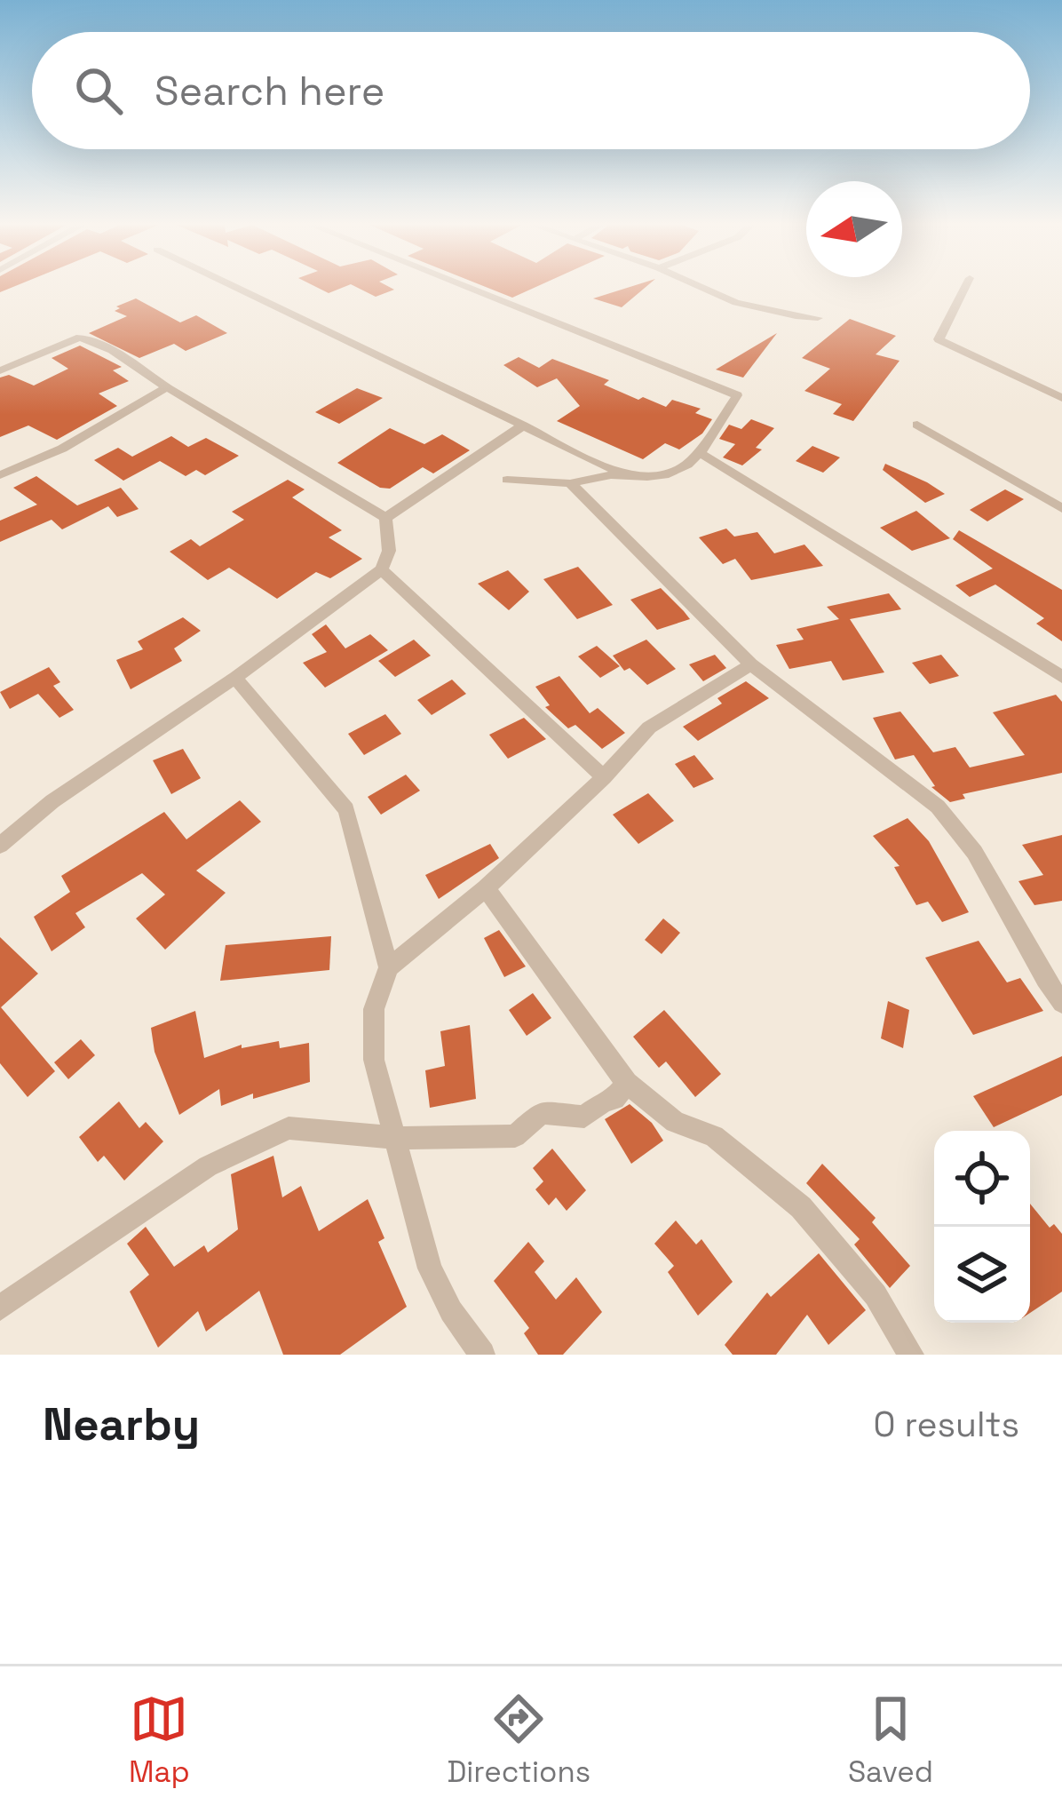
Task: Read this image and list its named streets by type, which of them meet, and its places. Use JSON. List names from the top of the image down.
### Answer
{
  "north": "left",
  "page": {
    "search": "Search here",
    "heading": ["Nearby", "0 results"],
    "nav": ["Map", "Directions", "Saved"]
  }
}
